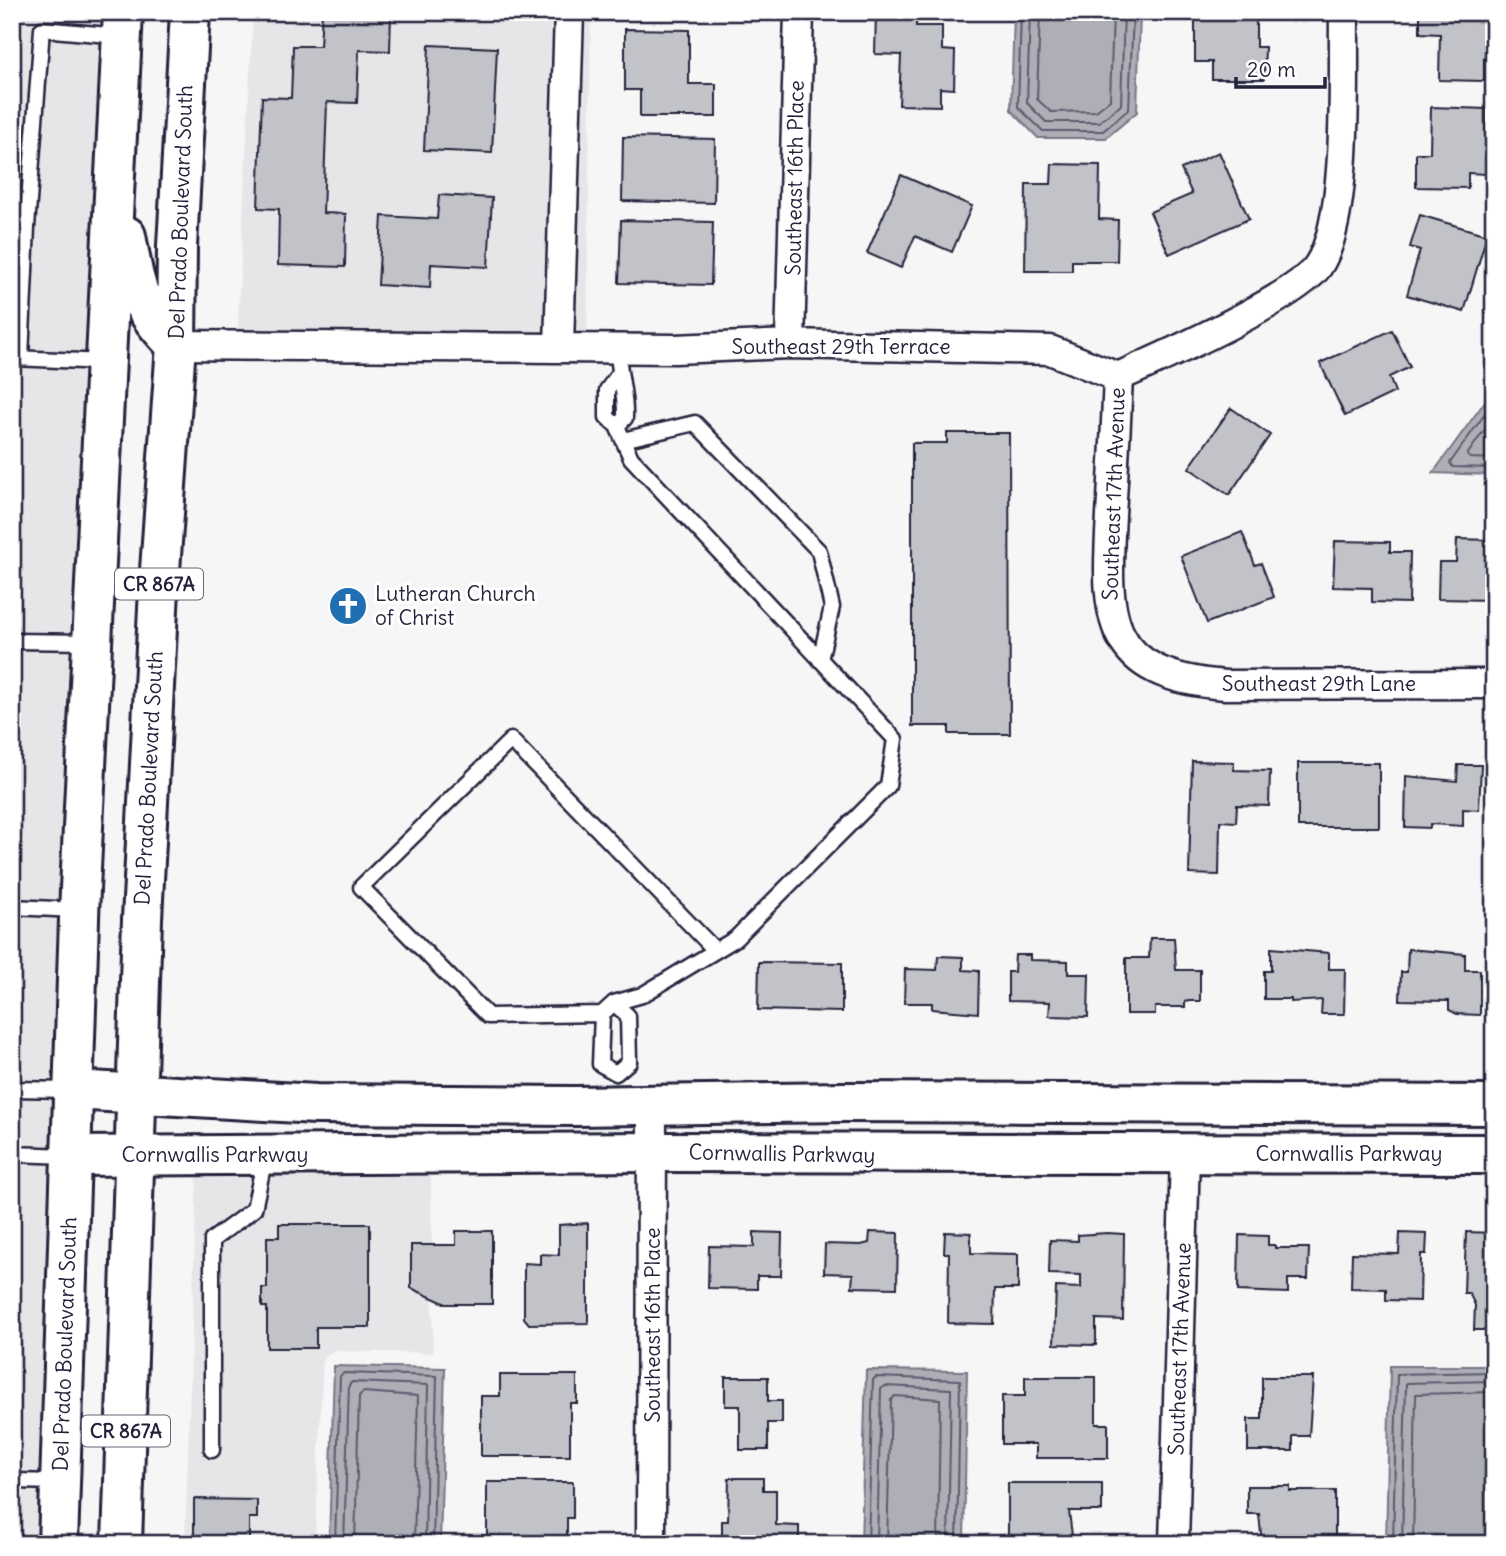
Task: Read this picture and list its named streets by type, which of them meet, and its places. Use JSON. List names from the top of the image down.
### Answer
{
  "streets": {
    "main road": ["Del Prado Boulevard South", "CR 867A", "Cornwallis Parkway"],
    "street": [
      "Southeast 16th Place",
      "Southeast 29th Terrace",
      "Southeast 17th Avenue",
      "Southeast 29th Lane"
    ]
  },
  "crossings": [
    ["Southeast 16th Place", "Southeast 29th Terrace"],
    ["Southeast 16th Place", "Cornwallis Parkway"],
    ["Del Prado Boulevard South", "Southeast 29th Terrace"],
    ["Del Prado Boulevard South", "Cornwallis Parkway"],
    ["Southeast 29th Terrace", "Southeast 17th Avenue"],
    ["Southeast 17th Avenue", "Southeast 29th Lane"],
    ["Southeast 17th Avenue", "Cornwallis Parkway"]
  ],
  "places": {
    "church": ["Lutheran Church of Christ"]
  },
  "scale_bar": "20 m"
}
